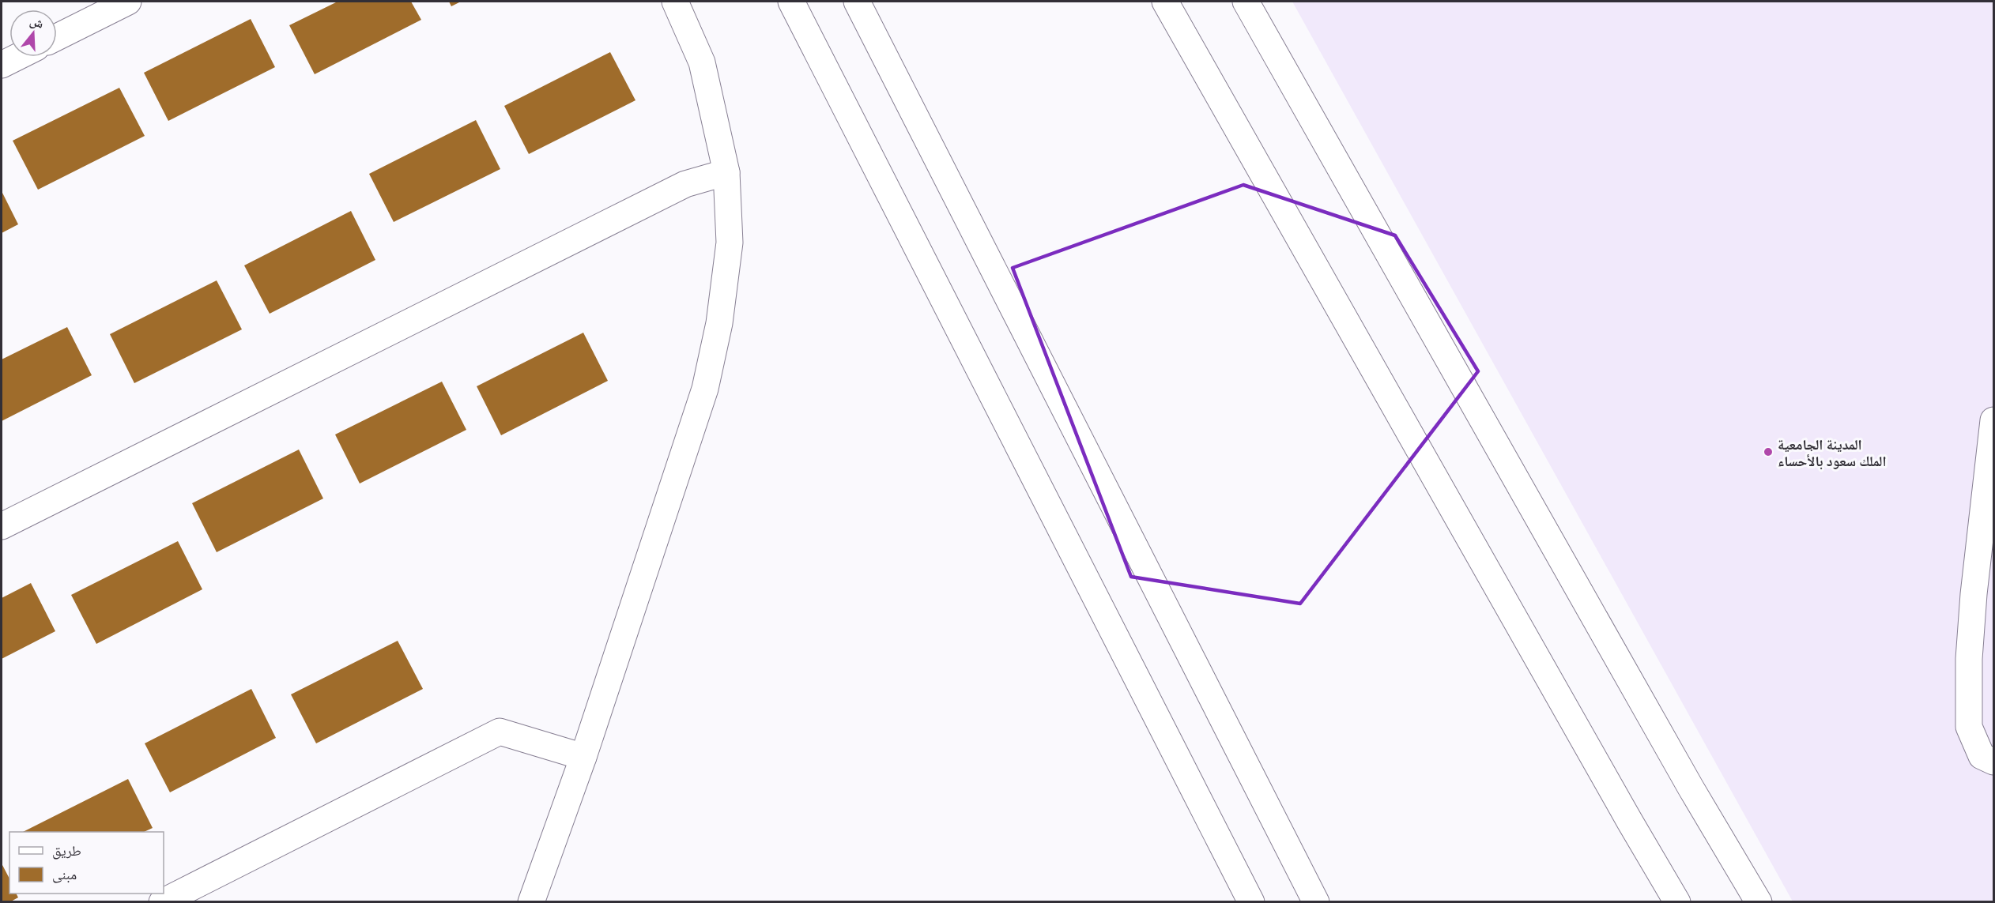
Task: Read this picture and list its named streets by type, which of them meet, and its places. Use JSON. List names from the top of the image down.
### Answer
{
  "places": ["المدينة الجامعية الملك سعود بالأحساء"],
  "legend": ["طريق", "مبنى"],
  "north": "top"
}
